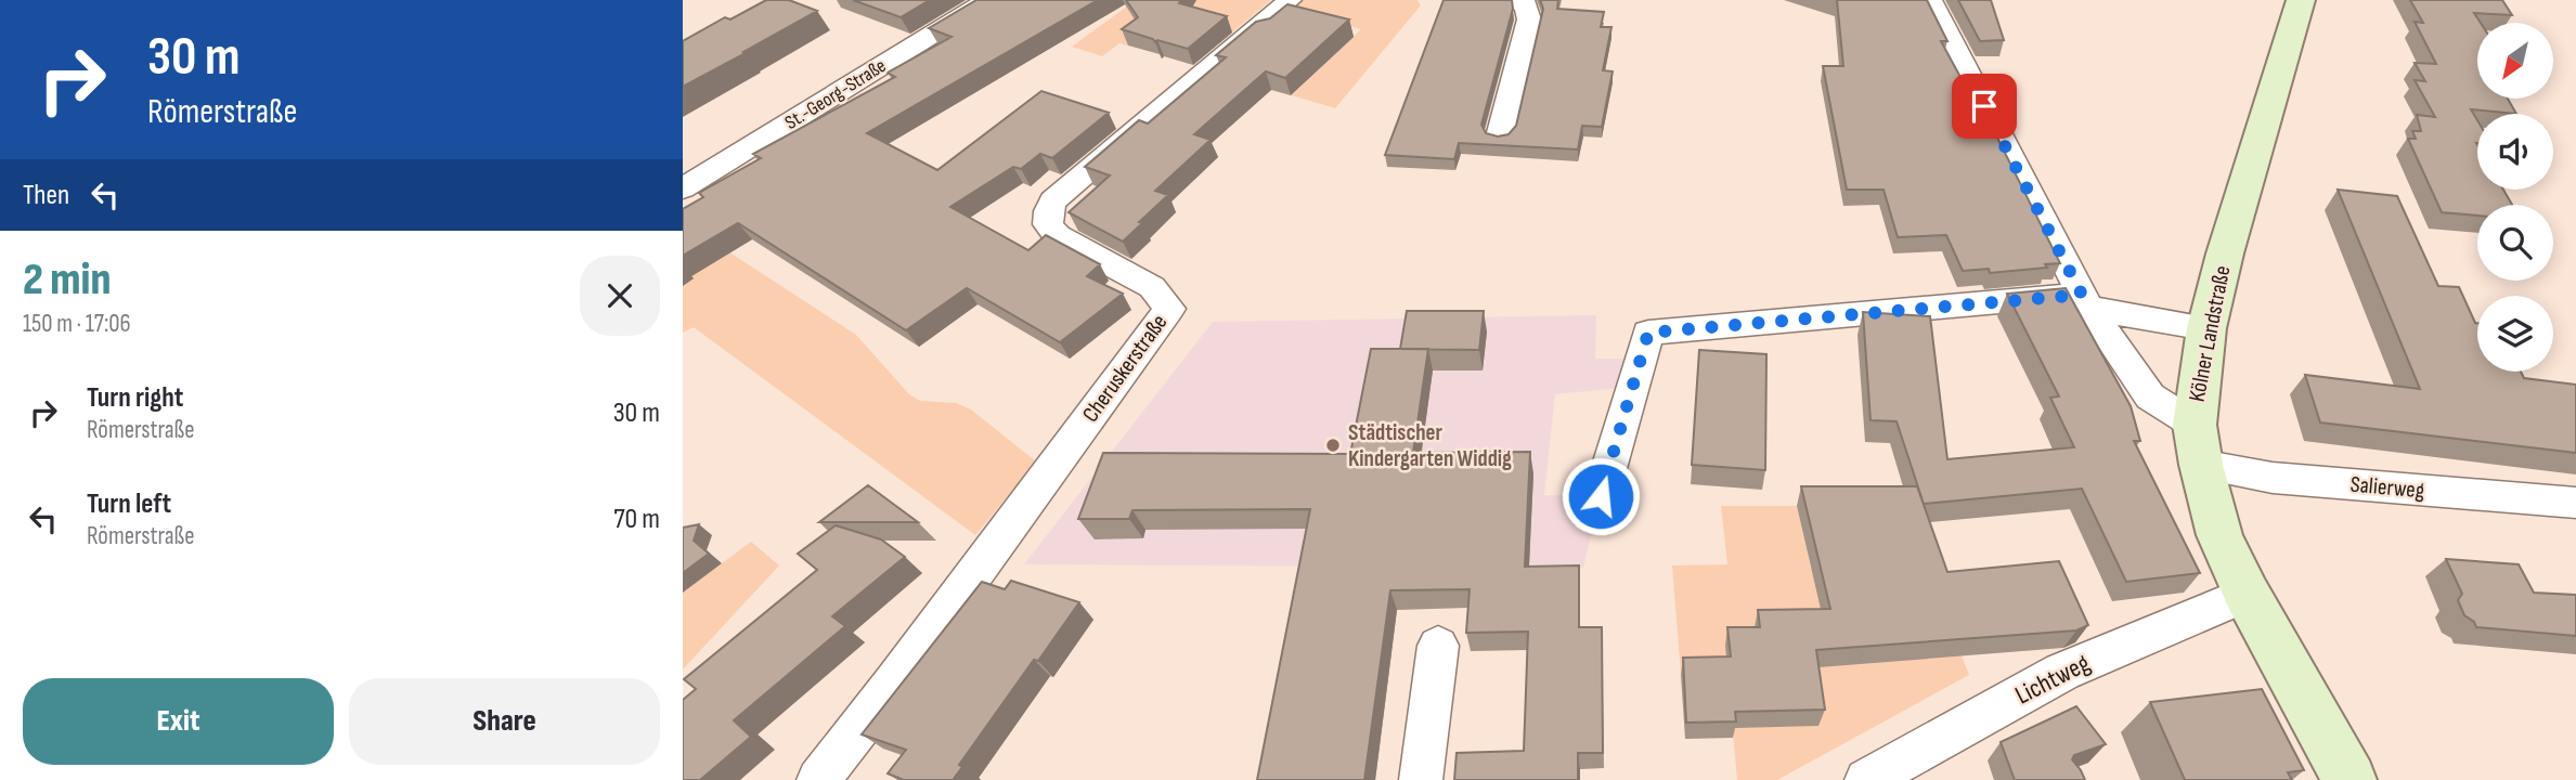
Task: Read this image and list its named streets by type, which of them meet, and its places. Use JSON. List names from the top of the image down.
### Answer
{
  "streets": {
    "main road": ["Kölner Landstraße"],
    "street": [
      "St.-Georg-Straße",
      "Cheruskerstraße",
      "Salierweg",
      "Lichtweg"
    ]
  },
  "crossings": [
    ["Kölner Landstraße", "Salierweg"],
    ["Kölner Landstraße", "Lichtweg"]
  ],
  "places": ["Städtischer Kindergarten Widdig"],
  "north": "bottom left",
  "page": {
    "turn": ["30 m", "Römerstraße"],
    "then": "Then",
    "heading": ["2 min", "150 m · 17:06"],
    "list": [
      {
        "name": "Turn right",
        "note": "Römerstraße",
        "value": "30 m"
      },
      {
        "name": "Turn left",
        "note": "Römerstraße",
        "value": "70 m"
      }
    ],
    "buttons": ["Exit", "Share"]
  }
}
